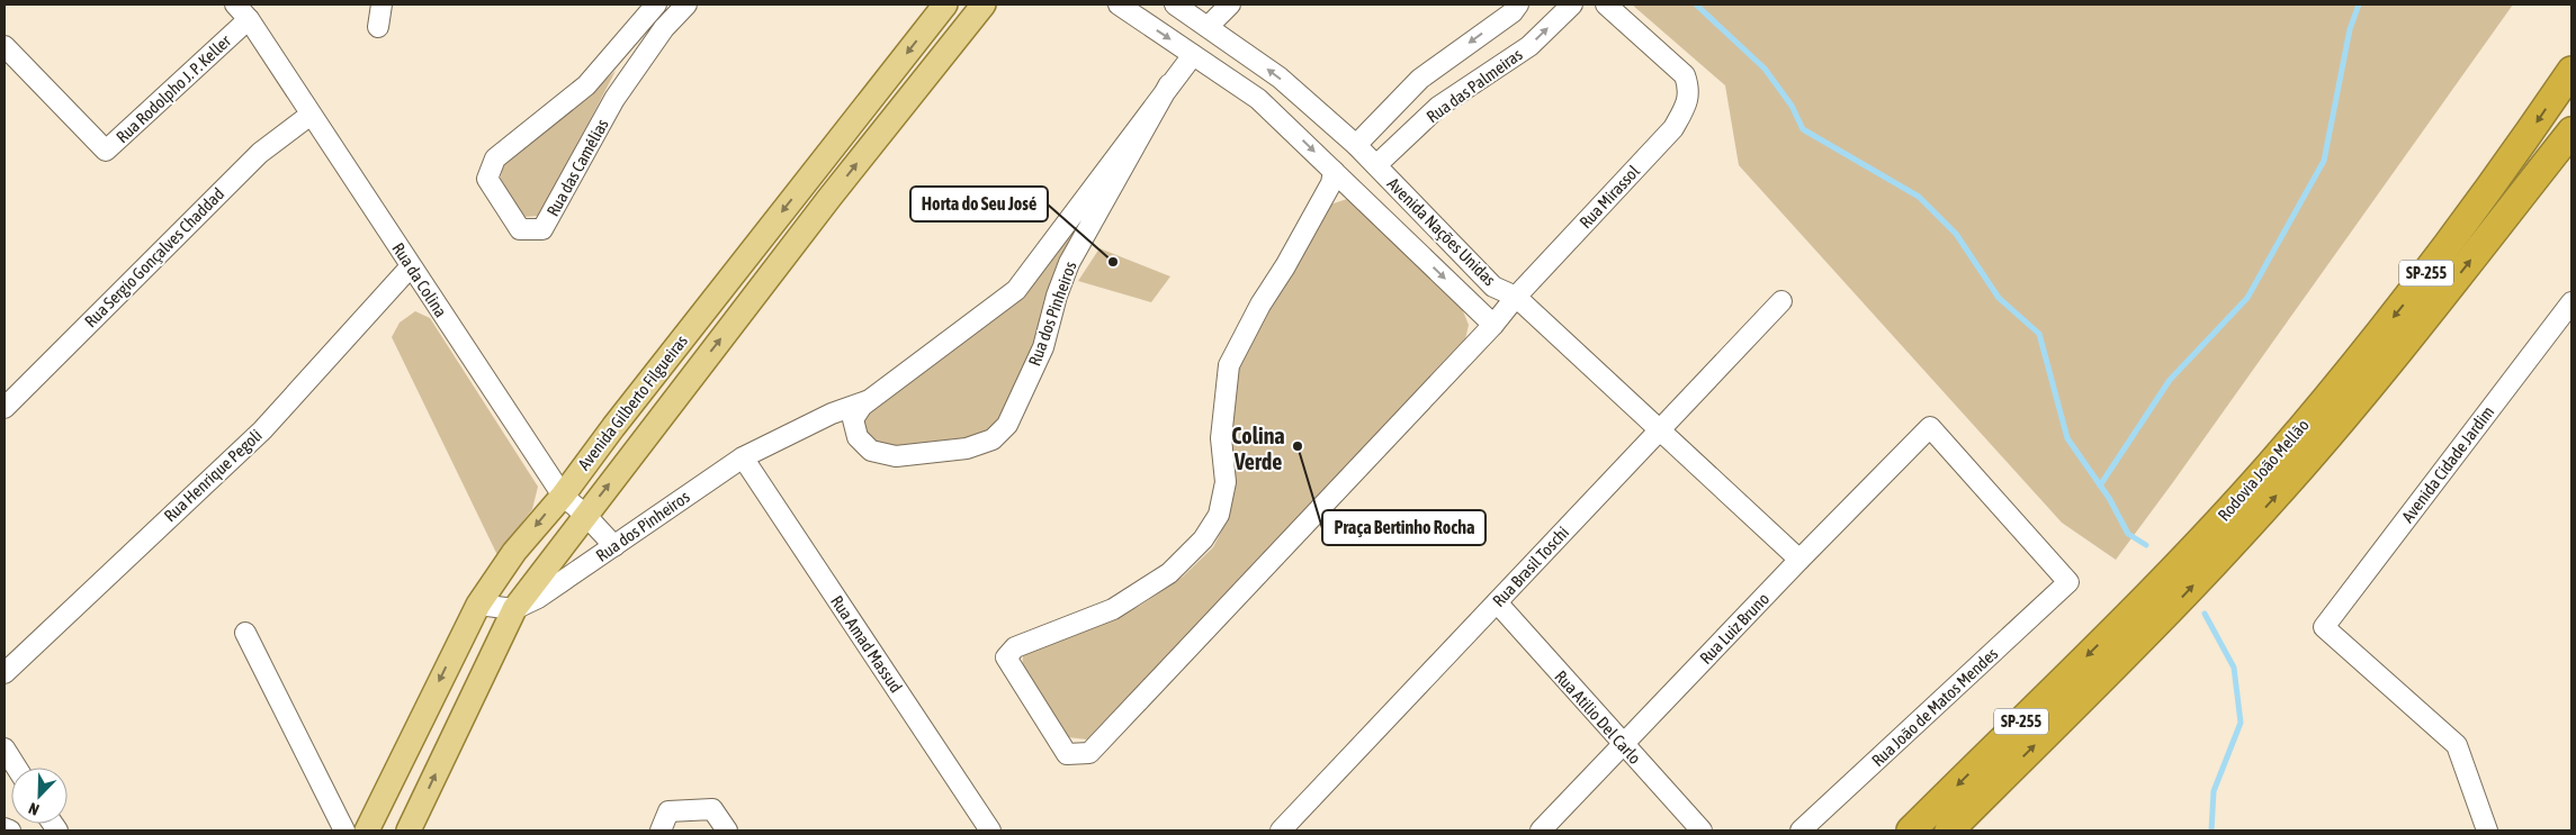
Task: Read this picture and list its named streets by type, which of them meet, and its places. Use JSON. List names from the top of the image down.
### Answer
{
  "streets": {
    "highway": ["SP-255", "Rodovia João Mellão"],
    "main road": ["Avenida Gilberto Filgueiras"],
    "street": [
      "Rua das Palmeiras",
      "Rua Rodolpho J. P. Keller",
      "Rua das Camélias",
      "Rua Mirassol",
      "Avenida Nações Unidas",
      "Rua Sergio Gonçalves Chaddad",
      "Rua da Colina",
      "Rua dos Pinheiros",
      "Avenida Cidade Jardim",
      "Rua Henrique Pegoli",
      "Rua Brasil Toschi",
      "Rua Luiz Bruno",
      "Rua Amad Massud",
      "Rua João de Matos Mendes",
      "Rua Atilio Del Carlo"
    ]
  },
  "crossings": [
    ["Rua das Palmeiras", "Avenida Nações Unidas"],
    ["Rua Rodolpho J. P. Keller", "Rua da Colina"],
    ["Rua Mirassol", "Avenida Nações Unidas"],
    ["Avenida Nações Unidas", "Rua dos Pinheiros"],
    ["Avenida Nações Unidas", "Rua Brasil Toschi"],
    ["Avenida Nações Unidas", "Rua Luiz Bruno"],
    ["Rua Sergio Gonçalves Chaddad", "Rua da Colina"],
    ["Rua da Colina", "Rua dos Pinheiros"],
    ["Rua da Colina", "Avenida Gilberto Filgueiras"],
    ["Rua da Colina", "Rua Henrique Pegoli"],
    ["Rua dos Pinheiros", "Avenida Gilberto Filgueiras"],
    ["Rua dos Pinheiros", "Rua Amad Massud"],
    ["Rua Brasil Toschi", "Rua Atilio Del Carlo"],
    ["Rua Luiz Bruno", "Rua João de Matos Mendes"],
    ["Rua Luiz Bruno", "Rua Atilio Del Carlo"]
  ],
  "districts": ["Colina Verde"],
  "places": ["Horta do Seu José", "Praça Bertinho Rocha"],
  "north": "bottom left"
}
